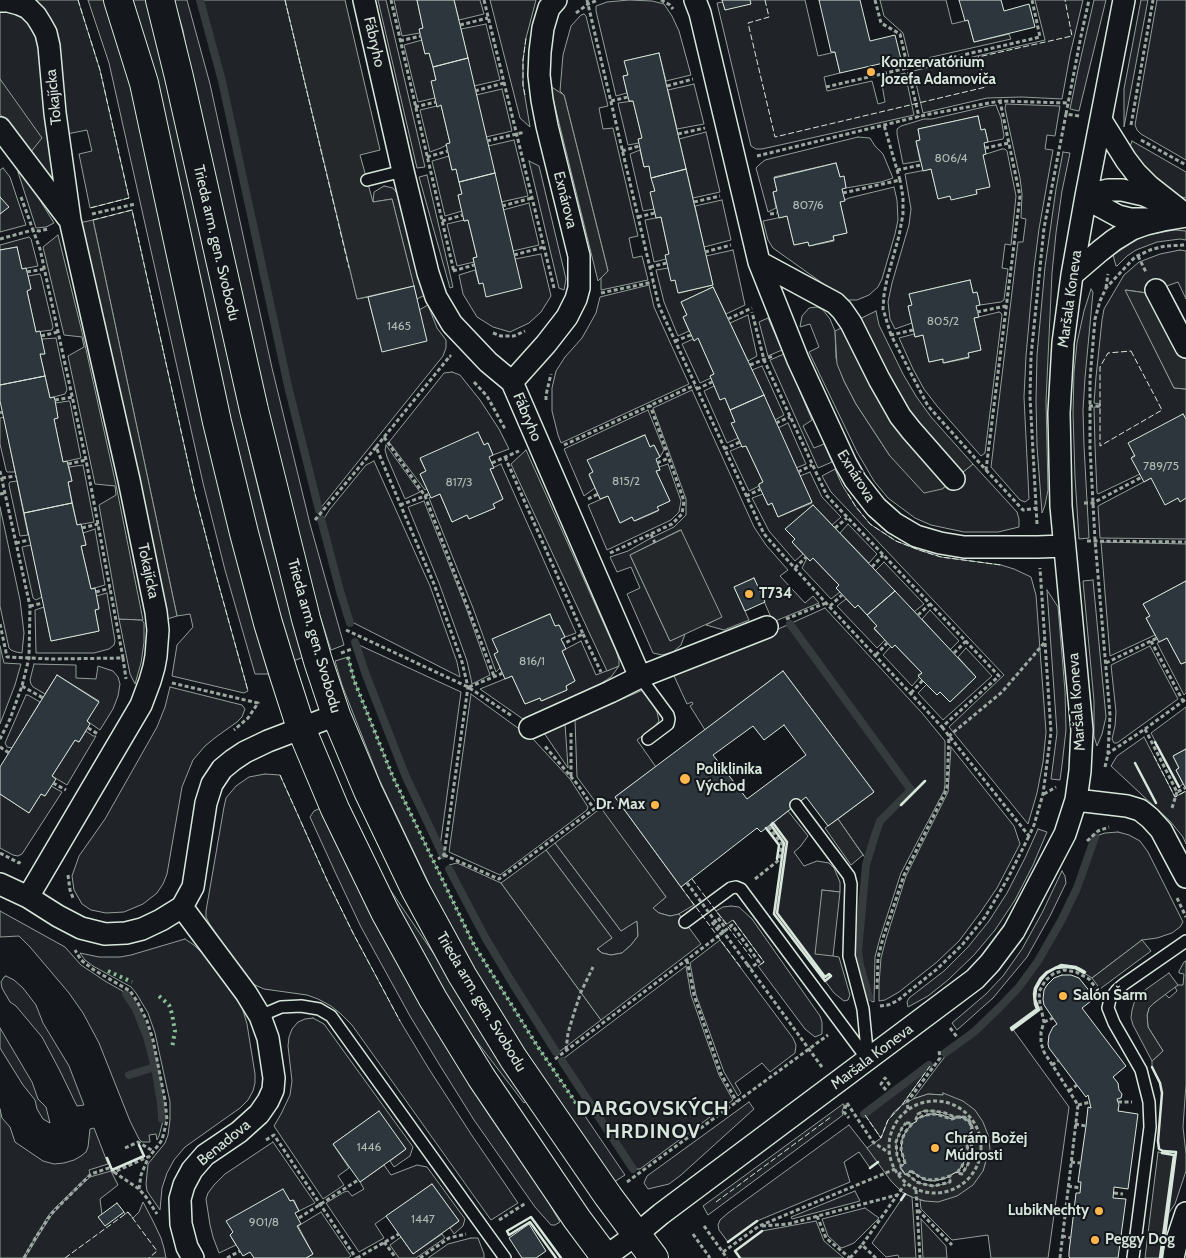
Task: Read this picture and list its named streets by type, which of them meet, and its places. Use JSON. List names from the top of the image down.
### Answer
{
  "streets": {
    "street": [
      "Fábryho",
      "Tokajícka",
      "Exnárova",
      "Trieda arm. gen. Svobodu",
      "Maršala Koneva",
      "Benadova"
    ]
  },
  "crossings": [
    ["Fábryho", "Exnárova"],
    ["Exnárova", "Maršala Koneva"],
    ["Trieda arm. gen. Svobodu", "Maršala Koneva"]
  ],
  "districts": ["DARGOVSKÝCH HRDINOV"],
  "places": [
    "Konzervatórium Jozefa Adamoviča",
    "T734",
    "Poliklinika Východ",
    "Dr. Max",
    "Salón Šarm",
    "Chrám Božej Múdrosti",
    "LubikNechty",
    "Peggy Dog"
  ],
  "house_numbers": [
    "806/4",
    "807/6",
    "805/2",
    "1465",
    "789/75",
    "815/2",
    "817/3",
    "816/1",
    "1446",
    "1447",
    "901/8"
  ]
}
